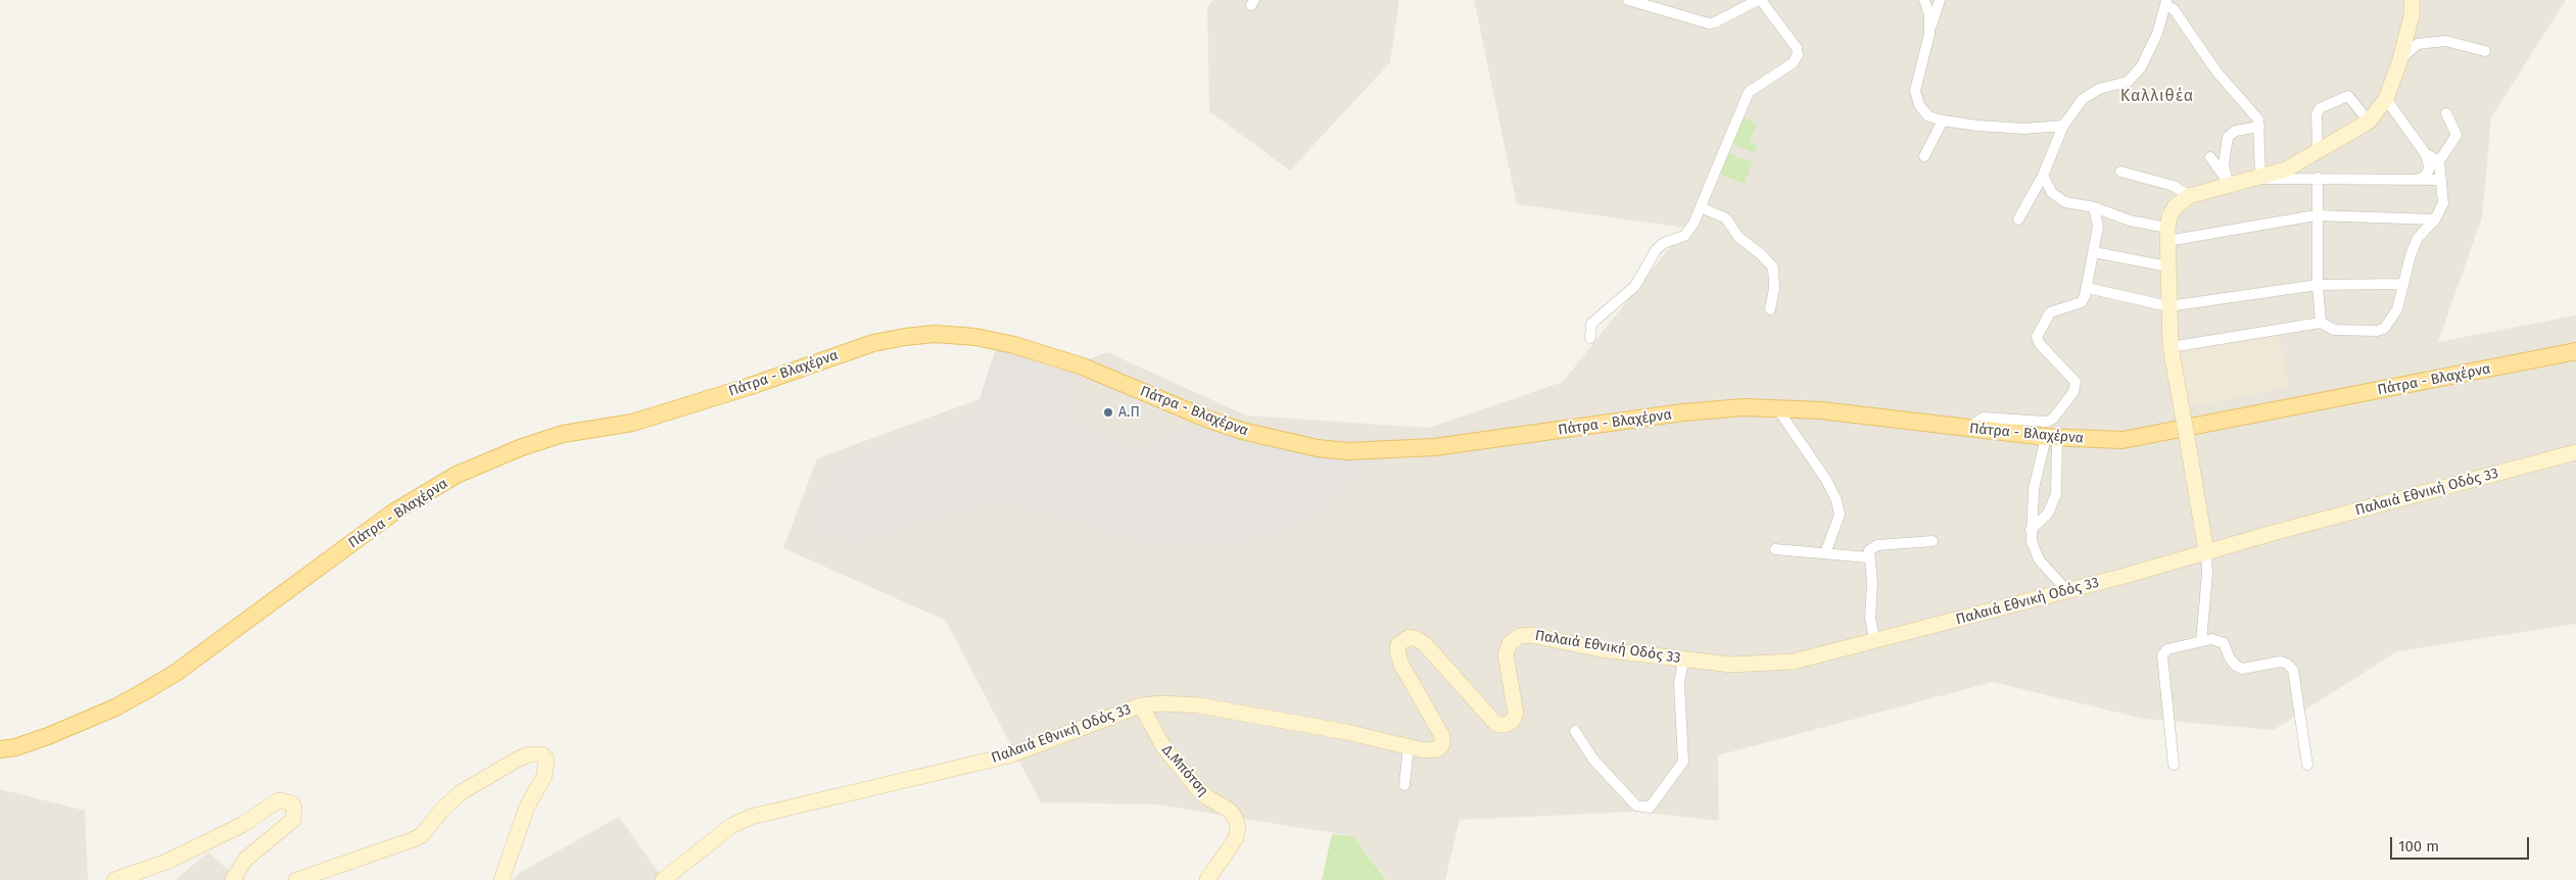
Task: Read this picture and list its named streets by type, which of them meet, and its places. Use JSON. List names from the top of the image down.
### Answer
{
  "streets": {
    "main road": ["Πάτρα - Βλαχέρνα", "Παλαιά Εθνική Οδός 33", "Δ.Μπότση"]
  },
  "crossings": [
    ["Παλαιά Εθνική Οδός 33", "Δ.Μπότση"]
  ],
  "districts": ["Καλλιθέα"],
  "places": ["Α.Π"],
  "scale_bar": "100 m"
}
